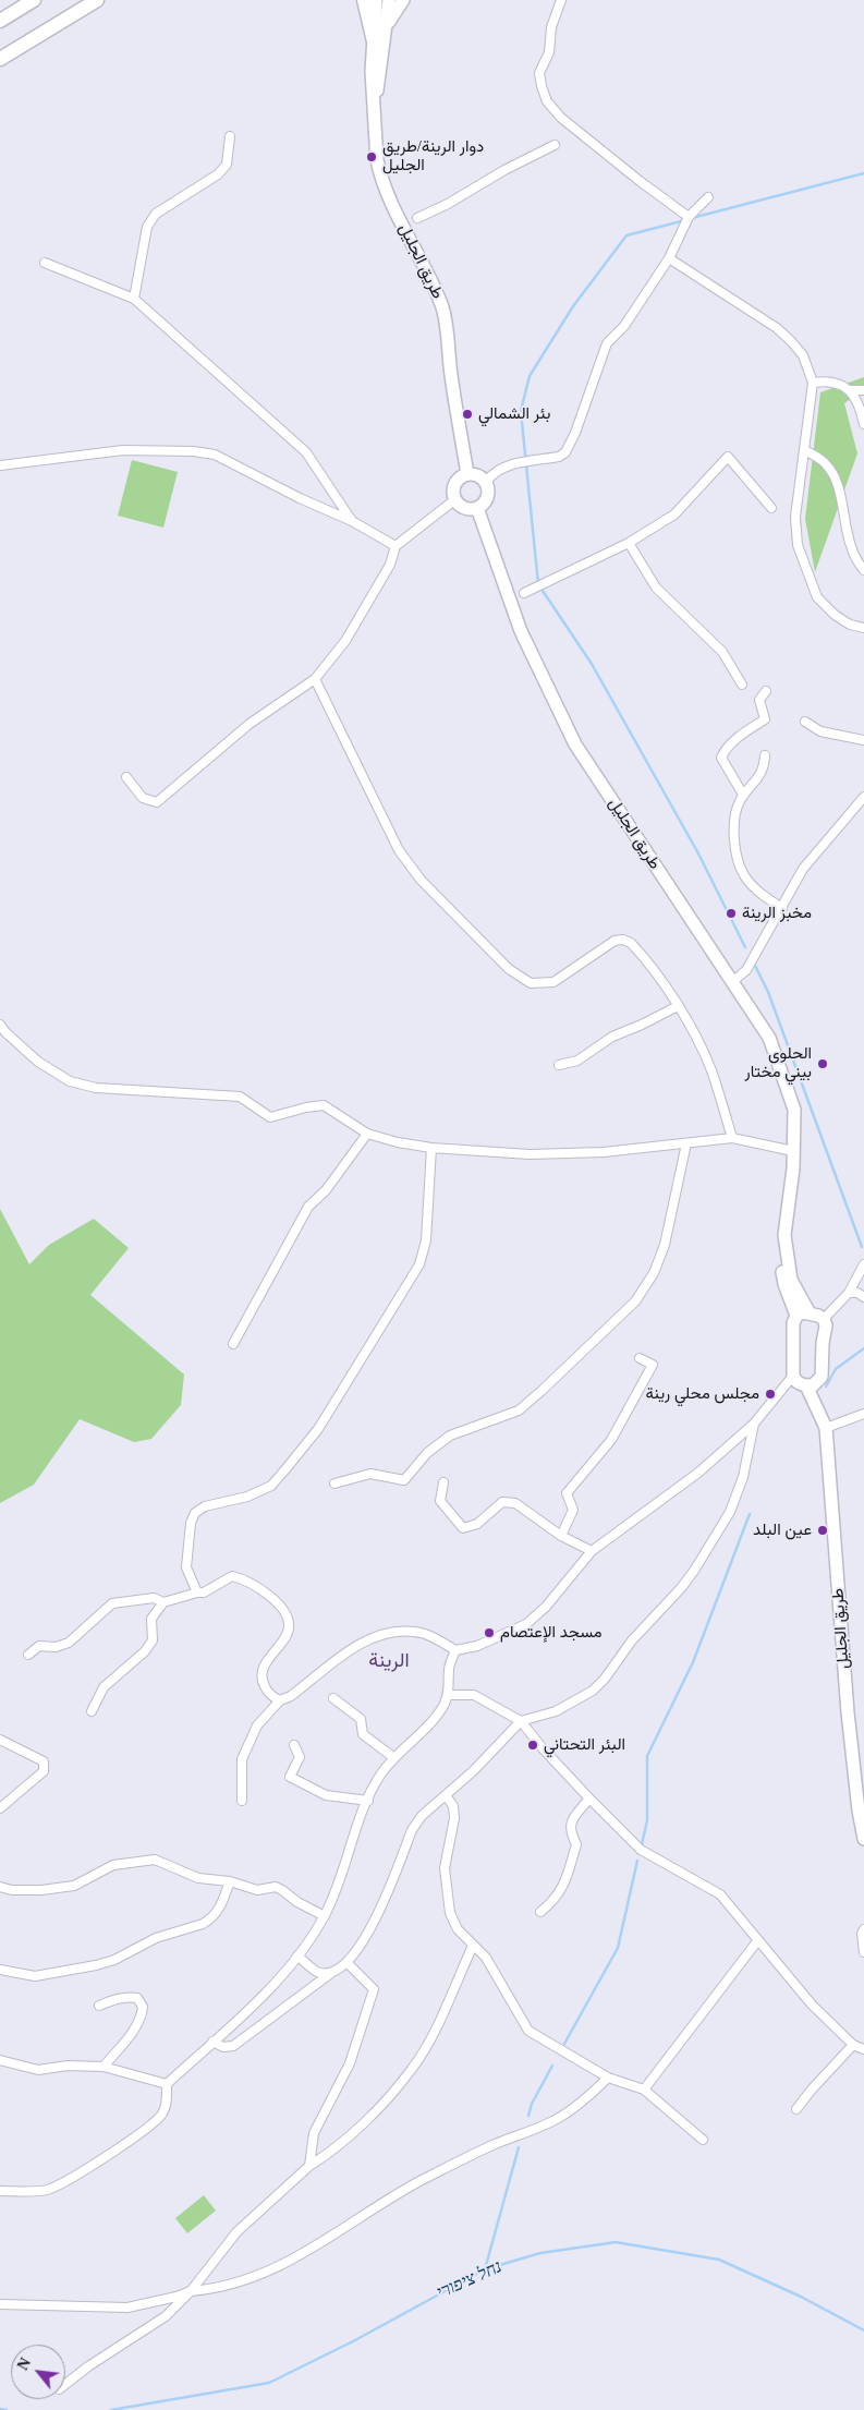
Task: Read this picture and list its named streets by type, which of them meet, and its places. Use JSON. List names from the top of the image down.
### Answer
{
  "streets": {
    "main road": ["طريق الجليل"]
  },
  "districts": ["الرينة"],
  "water": ["נחל ציפורי"],
  "places": [
    "دوار الرينة/طريق الجليل",
    "بئر الشمالي",
    "مخبز الرينة",
    "الحلوى بيني مختار",
    "مجلس محلي رينة",
    "عين البلد",
    "مسجد الإعتصام",
    "البئر التحتاني"
  ],
  "north": "top left"
}
